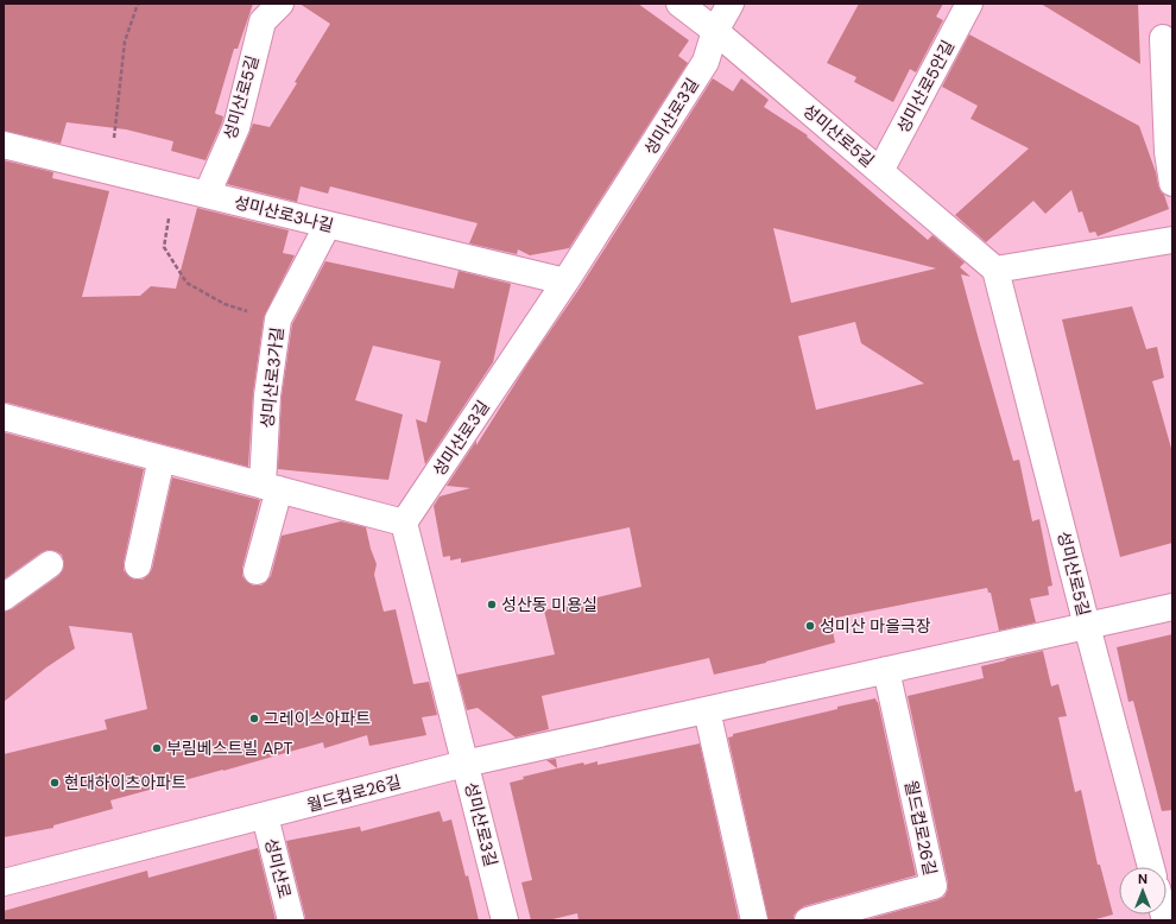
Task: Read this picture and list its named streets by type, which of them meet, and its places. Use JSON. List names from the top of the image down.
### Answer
{
  "streets": {
    "street": [
      "성미산로5안길",
      "성미산로5길",
      "성미산로3길",
      "성미산로3나길",
      "성미산로3가길",
      "월드컵로26길",
      "성미산로"
    ]
  },
  "crossings": [
    ["성미산로5안길", "성미산로5길"],
    ["성미산로5길", "성미산로3길"],
    ["성미산로5길", "성미산로3나길"],
    ["성미산로5길", "월드컵로26길"],
    ["성미산로3길", "성미산로3나길"],
    ["성미산로3길", "월드컵로26길"],
    ["성미산로3나길", "성미산로3가길"],
    ["월드컵로26길", "성미산로"]
  ],
  "places": [
    "성산동 미용실",
    "성미산 마을극장",
    "그레이스아파트",
    "부림베스트빌 APT",
    "현대하이츠아파트"
  ],
  "north": "top"
}
